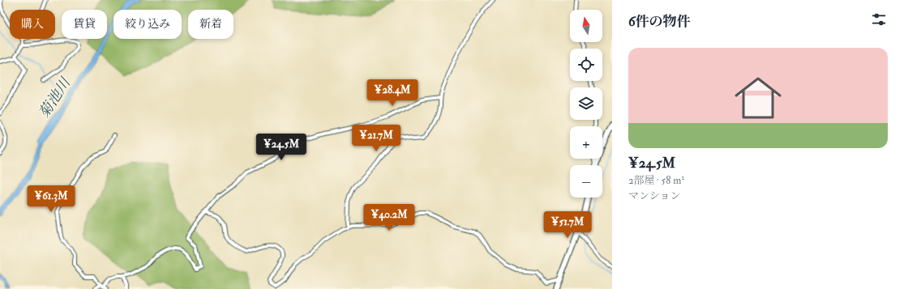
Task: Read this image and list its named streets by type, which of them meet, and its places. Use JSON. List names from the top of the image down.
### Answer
{
  "water": ["菊池川"],
  "north": "top",
  "page": {
    "heading": "6件の物件",
    "map_buttons": ["+", "−"],
    "chip": [
      "購入",
      "賃貸",
      "絞り込み",
      "新着"
    ],
    "list": [
      {
        "name": "¥24.5M",
        "note": "2部屋 · 58 m² · マンション"
      }
    ],
    "price": [
      "¥28.4M",
      "¥21.7M",
      "¥24.5M",
      "¥61.3M",
      "¥40.2M",
      "¥51.7M"
    ]
  }
}
